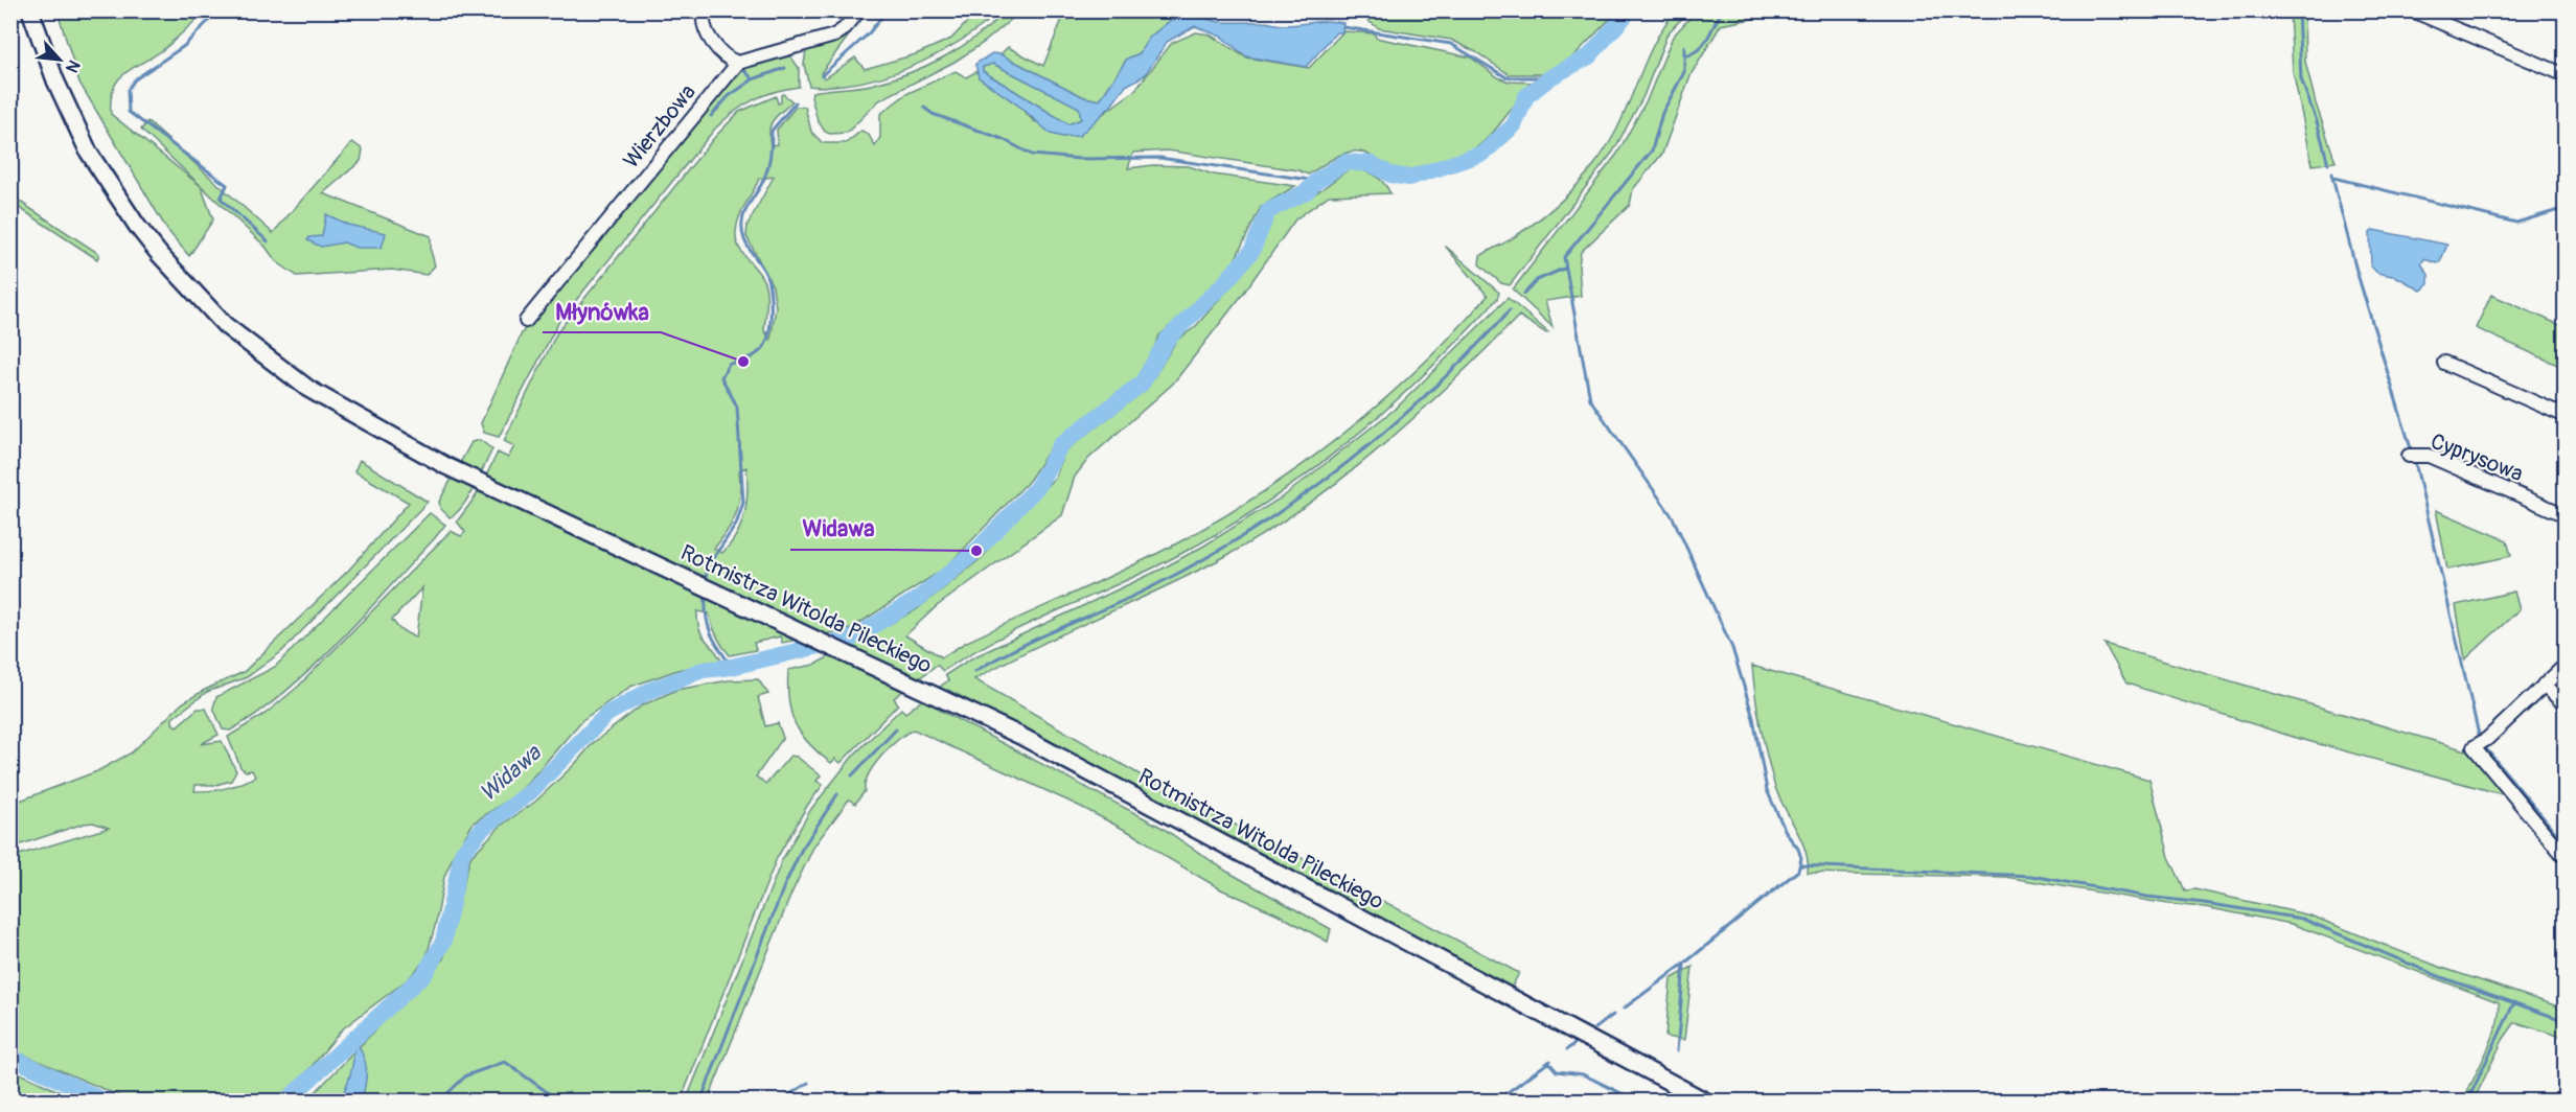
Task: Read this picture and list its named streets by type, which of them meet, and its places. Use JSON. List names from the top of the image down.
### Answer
{
  "streets": {
    "main road": ["Rotmistrza Witolda Pileckiego"],
    "street": ["Wierzbowa", "Cyprysowa"]
  },
  "water": ["Widawa"],
  "places": ["Młynówka", "Widawa"],
  "north": "bottom right"
}
